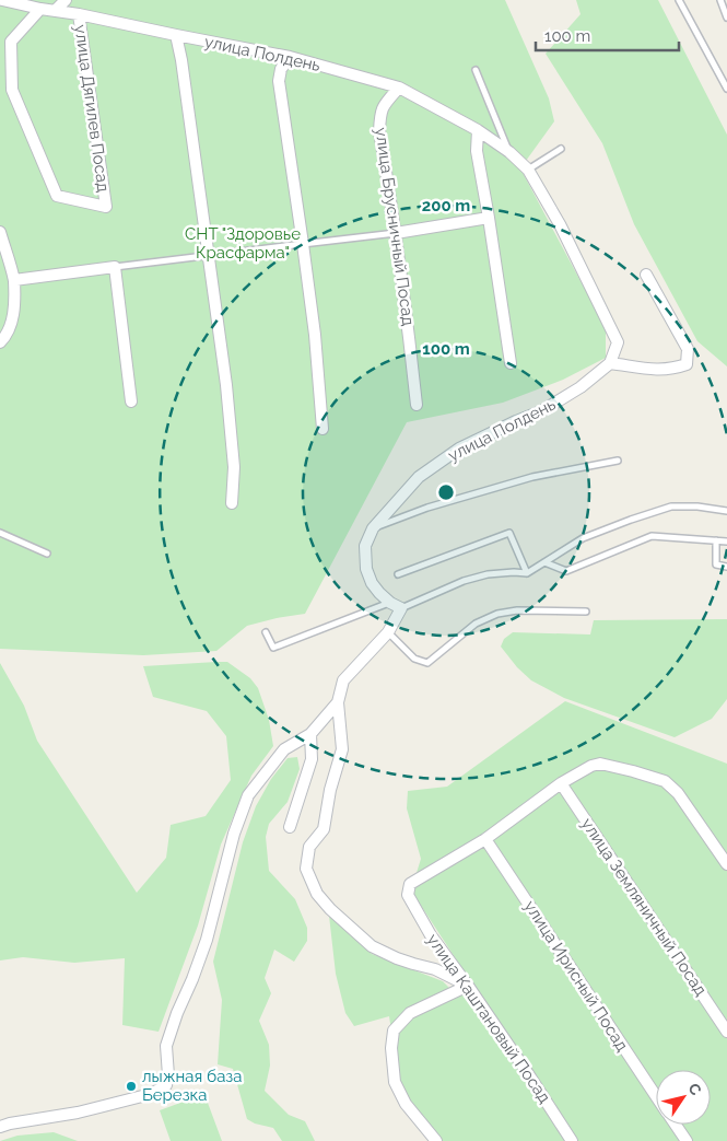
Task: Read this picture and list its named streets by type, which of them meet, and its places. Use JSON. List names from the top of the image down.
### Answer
{
  "streets": {
    "street": [
      "улица Полдень",
      "улица Дягилев Посад",
      "улица Брусничный Посад",
      "улица Земляничный Посад",
      "улица Ирисный Посад",
      "улица Каштановый Посад"
    ]
  },
  "crossings": [
    ["улица Полдень", "улица Дягилев Посад"],
    ["улица Полдень", "улица Брусничный Посад"],
    ["улица Ирисный Посад", "улица Каштановый Посад"]
  ],
  "parks": ["СНТ \"Здоровье Красфарма\""],
  "places": ["лыжная база Березка"],
  "scale_bar": "100 m",
  "north": "top right",
  "rings": ["200 m", "100 m"]
}
